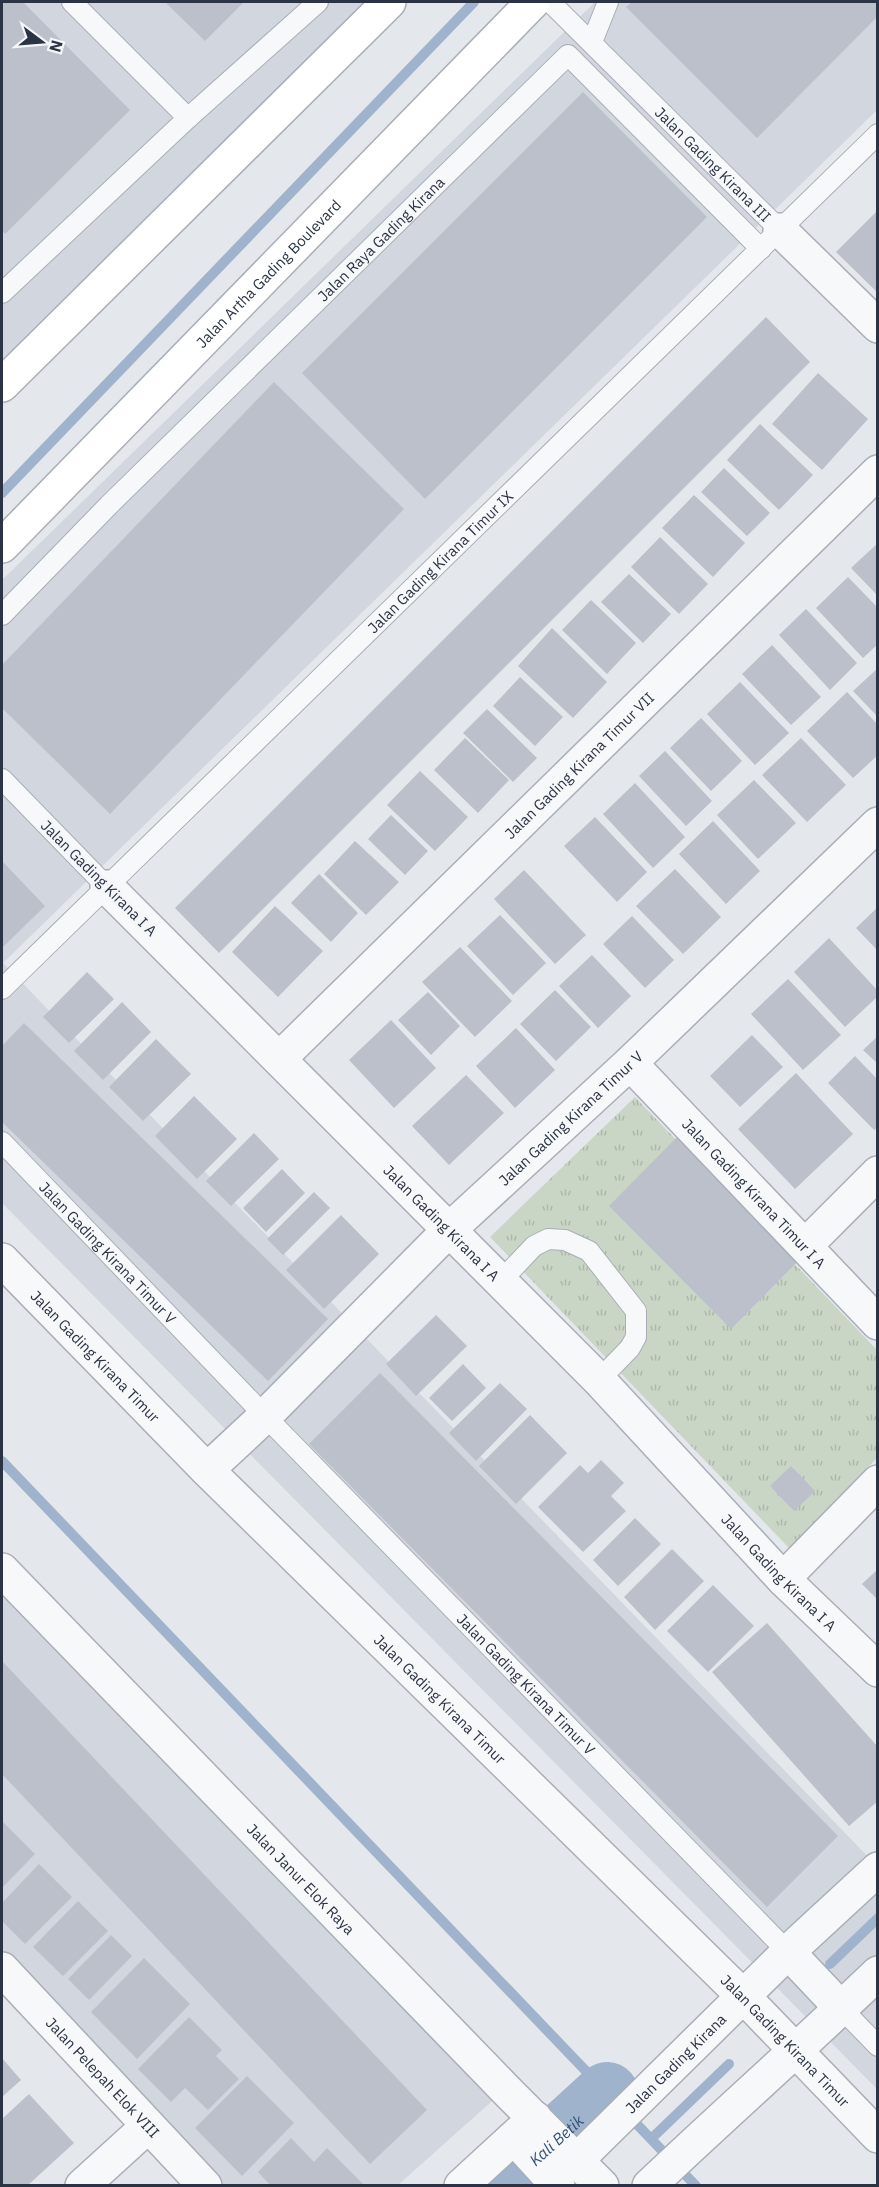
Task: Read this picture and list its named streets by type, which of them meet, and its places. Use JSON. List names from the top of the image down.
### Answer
{
  "streets": {
    "main road": ["Jalan Artha Gading Boulevard"],
    "street": [
      "Jalan Gading Kirana III",
      "Jalan Gading Kirana Timur VII",
      "Jalan Gading Kirana I A",
      "Jalan Gading Kirana Timur V",
      "Jalan Gading Kirana Timur I A",
      "Jalan Gading Kirana Timur",
      "Jalan Janur Elok Raya",
      "Jalan Gading Kirana",
      "Jalan Pelepah Elok VIII"
    ],
    "lane": ["Jalan Raya Gading Kirana", "Jalan Gading Kirana Timur IX"]
  },
  "crossings": [
    ["Jalan Gading Kirana III", "Jalan Raya Gading Kirana"],
    ["Jalan Gading Kirana III", "Jalan Gading Kirana Timur IX"],
    ["Jalan Raya Gading Kirana", "Jalan Gading Kirana Timur IX"],
    ["Jalan Gading Kirana Timur IX", "Jalan Gading Kirana I A"],
    ["Jalan Gading Kirana Timur VII", "Jalan Gading Kirana I A"],
    ["Jalan Gading Kirana I A", "Jalan Gading Kirana Timur V"],
    ["Jalan Gading Kirana Timur V", "Jalan Gading Kirana Timur I A"],
    ["Jalan Gading Kirana Timur V", "Jalan Gading Kirana Timur"],
    ["Jalan Gading Kirana Timur V", "Jalan Gading Kirana"],
    ["Jalan Gading Kirana Timur", "Jalan Gading Kirana"],
    ["Jalan Janur Elok Raya", "Jalan Gading Kirana"]
  ],
  "water": ["Kali Betik"],
  "north": "right"
}
